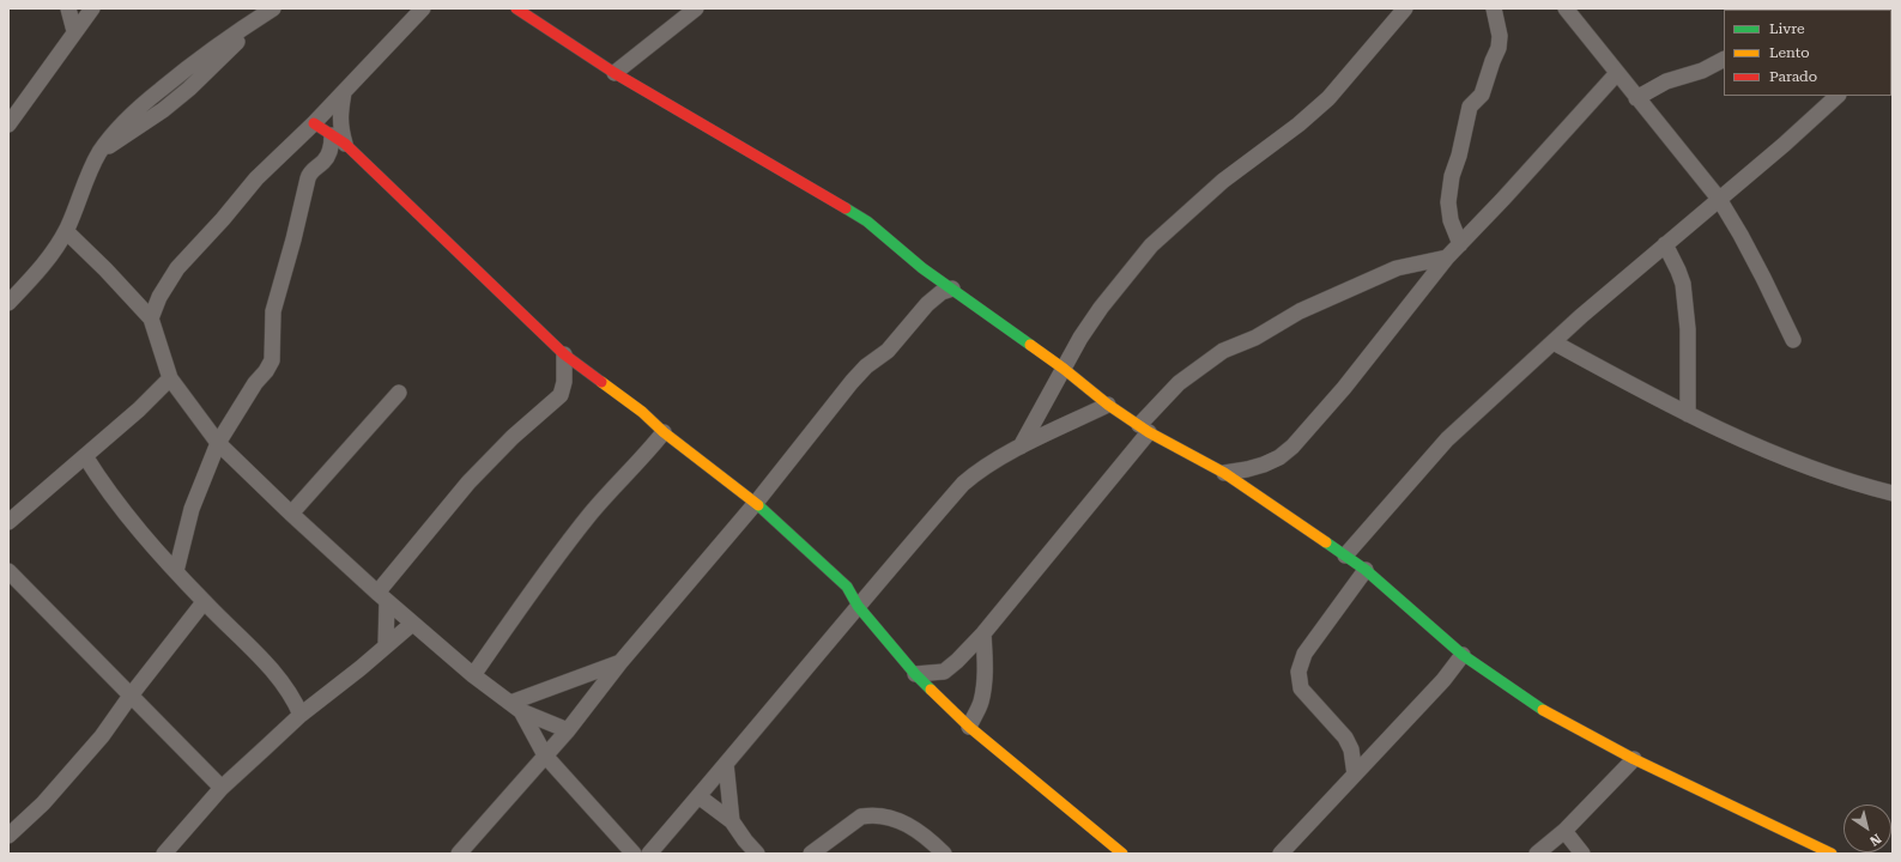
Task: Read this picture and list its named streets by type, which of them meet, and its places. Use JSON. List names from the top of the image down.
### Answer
{
  "legend": ["Livre", "Lento", "Parado"],
  "north": "bottom right"
}
